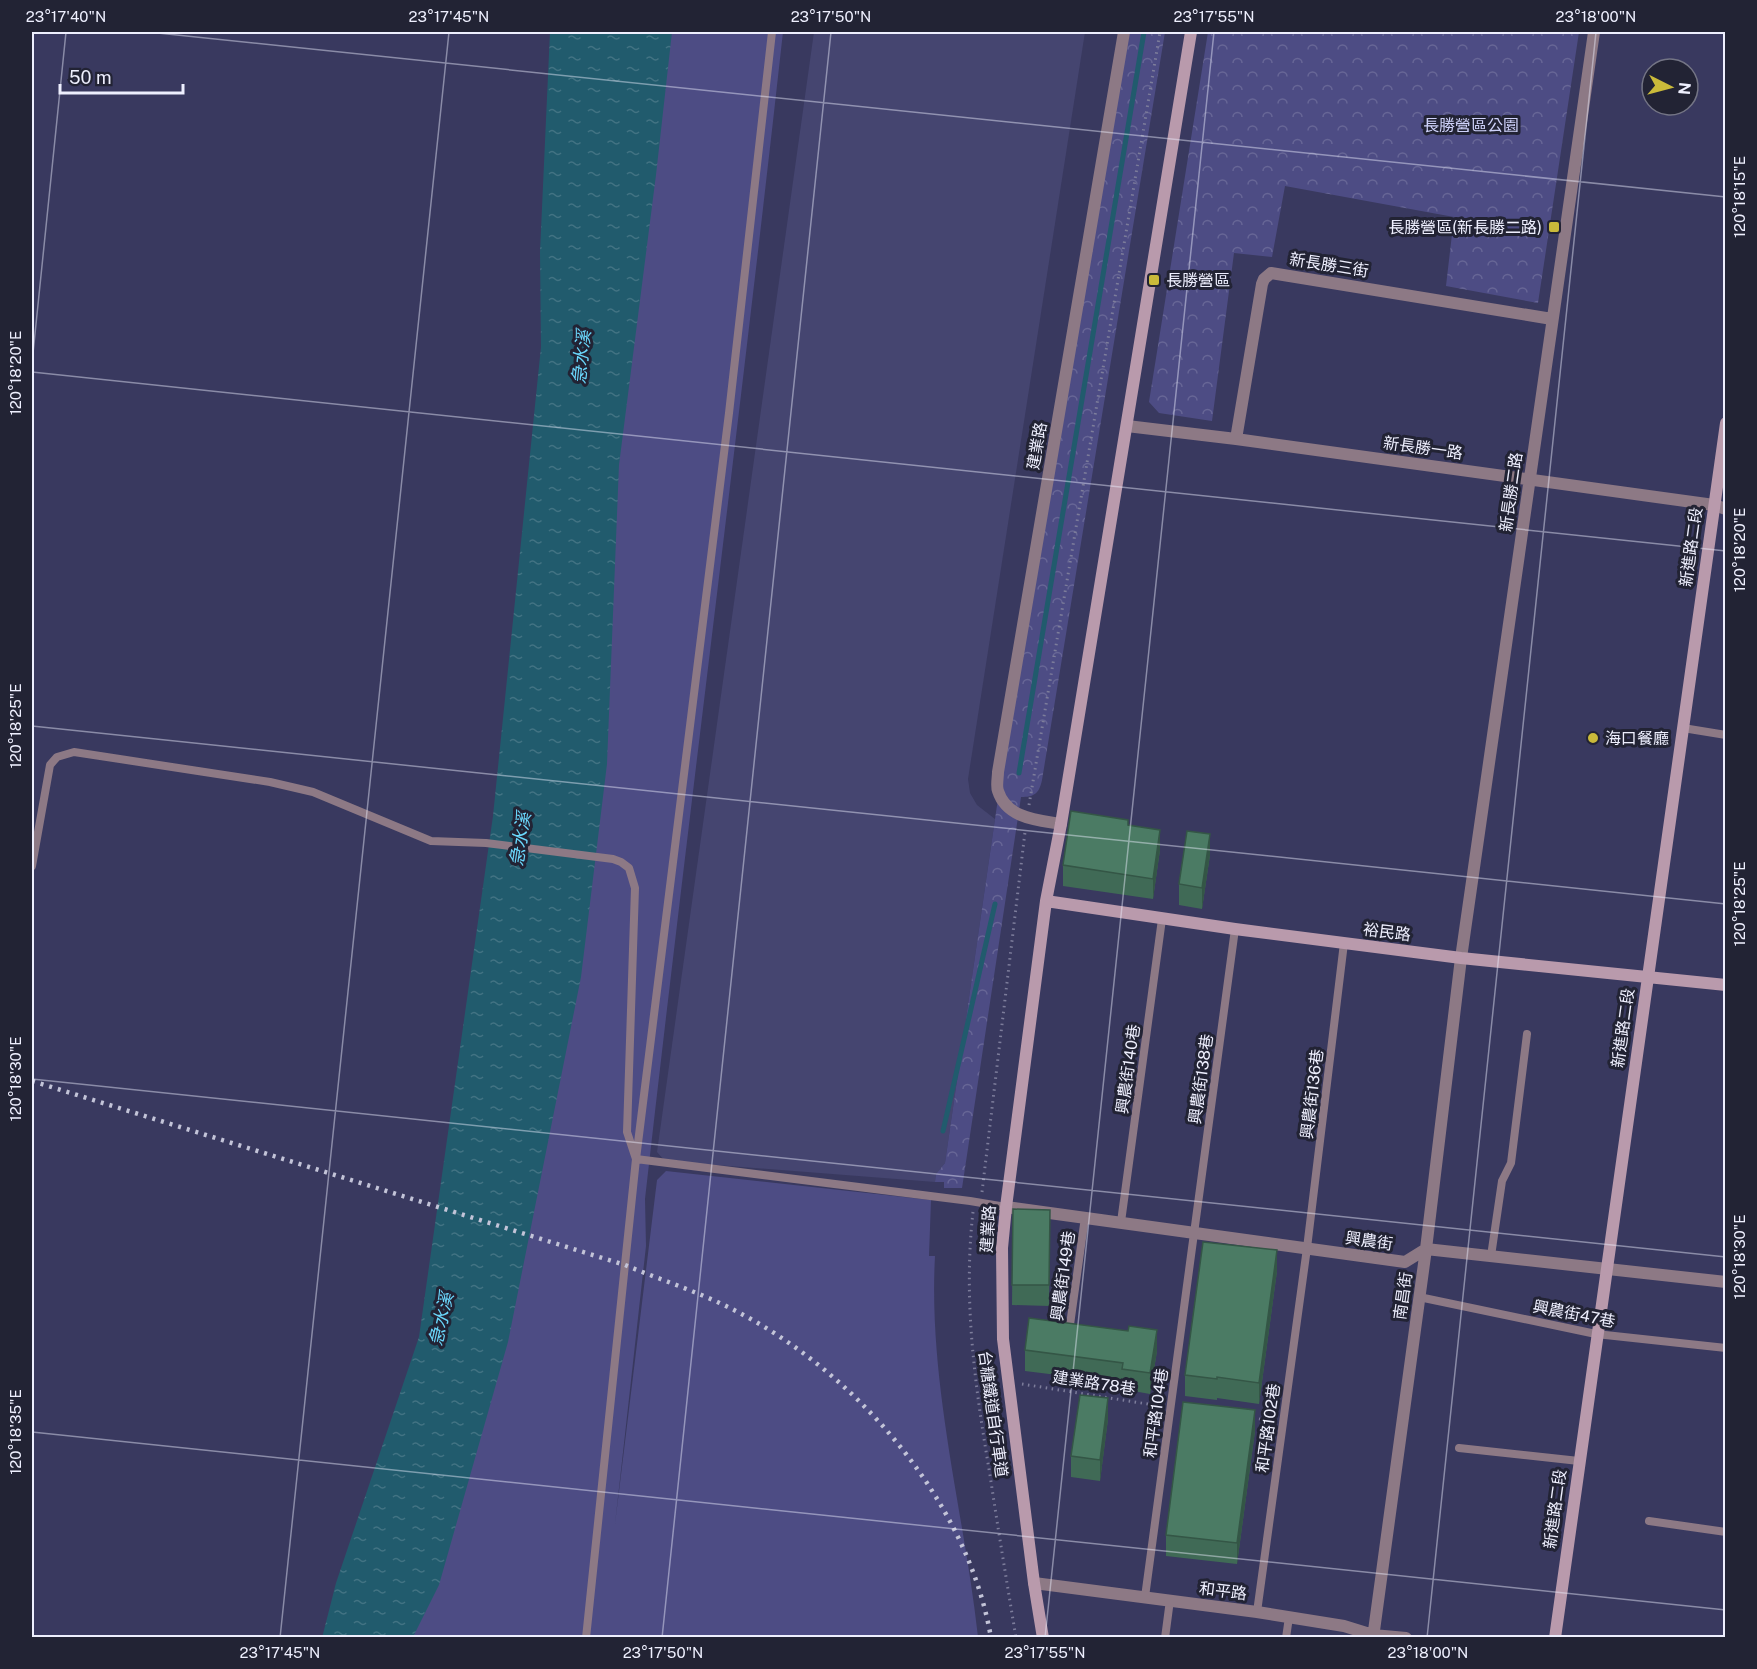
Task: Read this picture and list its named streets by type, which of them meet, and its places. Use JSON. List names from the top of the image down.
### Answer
{
  "streets": {
    "street": [
      "新長勝三街",
      "建業路",
      "新長勝一路",
      "新長勝二路",
      "新進路二段",
      "裕民路",
      "興農街",
      "南昌街",
      "和平路"
    ],
    "lane": [
      "興農街140巷",
      "興農街138巷",
      "興農街136巷",
      "興農街149巷",
      "興農街47巷",
      "和平路104巷",
      "和平路102巷"
    ],
    "path": ["建業路78巷", "台糖鐵道自行車道"]
  },
  "crossings": [
    ["新長勝三街", "新長勝一路"],
    ["新長勝三街", "新長勝二路"],
    ["建業路", "新長勝一路"],
    ["建業路", "裕民路"],
    ["建業路", "興農街"],
    ["建業路", "建業路78巷"],
    ["建業路", "台糖鐵道自行車道"],
    ["建業路", "和平路"],
    ["新長勝一路", "新長勝二路"],
    ["新長勝一路", "新進路二段"],
    ["新長勝二路", "裕民路"],
    ["新長勝二路", "南昌街"],
    ["新進路二段", "裕民路"],
    ["新進路二段", "興農街47巷"],
    ["裕民路", "興農街140巷"],
    ["裕民路", "興農街138巷"],
    ["裕民路", "興農街136巷"],
    ["裕民路", "南昌街"],
    ["興農街140巷", "興農街"],
    ["興農街138巷", "興農街"],
    ["興農街138巷", "和平路104巷"],
    ["興農街136巷", "興農街"],
    ["興農街136巷", "和平路102巷"],
    ["興農街", "興農街149巷"],
    ["興農街", "南昌街"],
    ["興農街", "和平路104巷"],
    ["興農街", "和平路102巷"],
    ["南昌街", "興農街47巷"],
    ["南昌街", "和平路"],
    ["建業路78巷", "和平路104巷"],
    ["和平路104巷", "和平路"],
    ["和平路102巷", "和平路"]
  ],
  "water": ["急水溪"],
  "parks": ["長勝營區公園"],
  "places": {
    "transit": ["長勝營區(新長勝二路)", "長勝營區"],
    "other": ["海口餐廳"]
  },
  "scale_bar": "50 m",
  "north": "right",
  "coordinates": [
    "23°17'40\"N",
    "23°17'45\"N",
    "23°17'50\"N",
    "23°17'55\"N",
    "23°18'00\"N",
    "120°18'15\"E",
    "120°18'20\"E",
    "120°18'25\"E",
    "120°18'30\"E",
    "120°18'35\"E"
  ]
}
